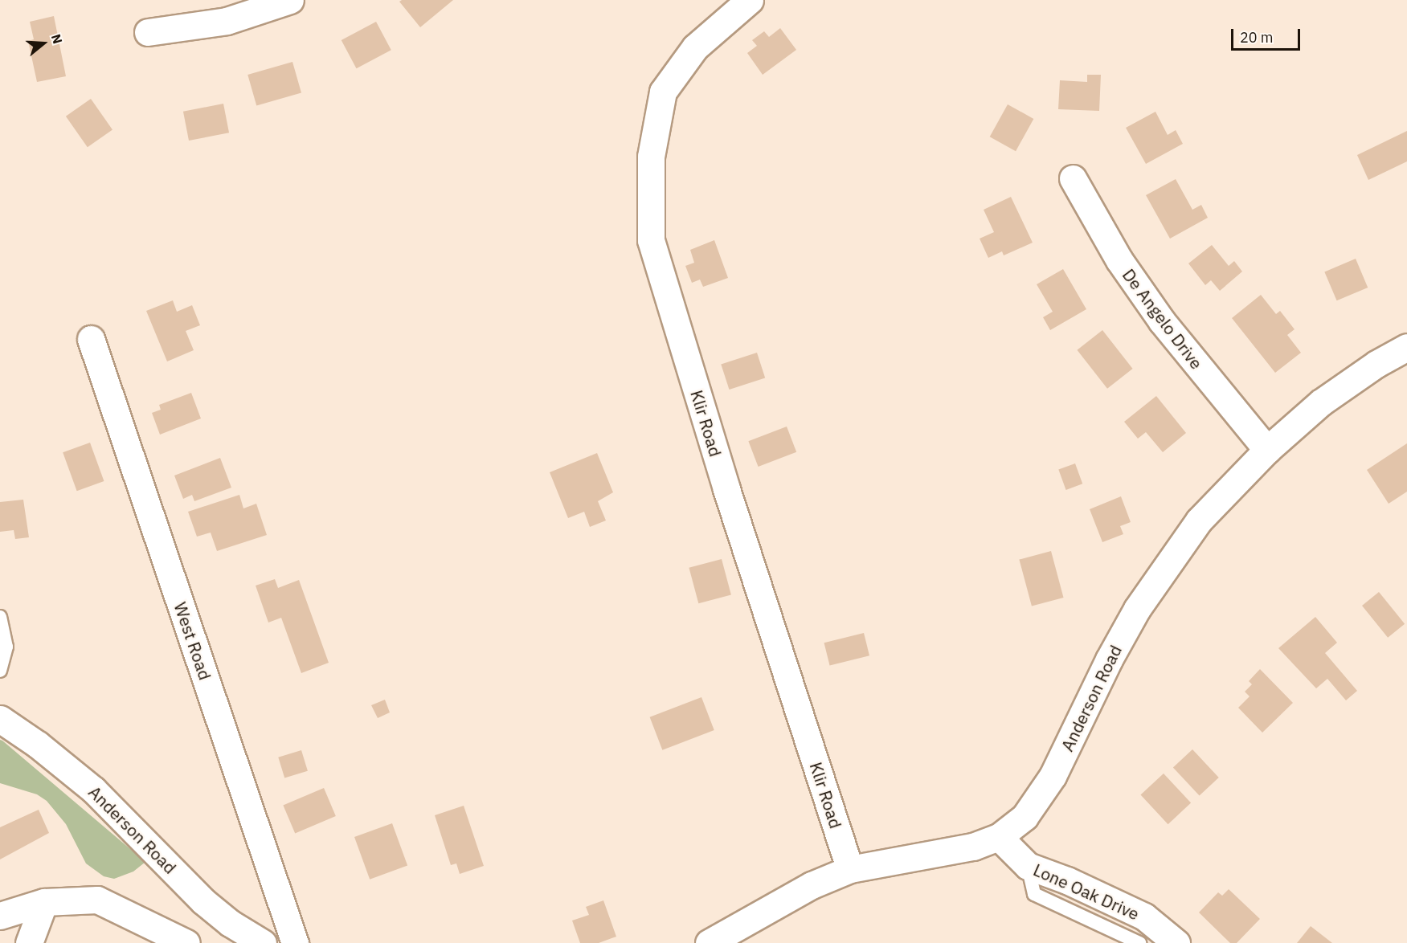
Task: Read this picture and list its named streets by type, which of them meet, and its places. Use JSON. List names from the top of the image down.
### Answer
{
  "streets": {
    "street": [
      "De Angelo Drive",
      "Klir Road",
      "West Road",
      "Anderson Road",
      "Lone Oak Drive"
    ]
  },
  "crossings": [
    ["De Angelo Drive", "Anderson Road"],
    ["Klir Road", "Anderson Road"],
    ["Anderson Road", "Lone Oak Drive"]
  ],
  "scale_bar": "20 m",
  "north": "right"
}
